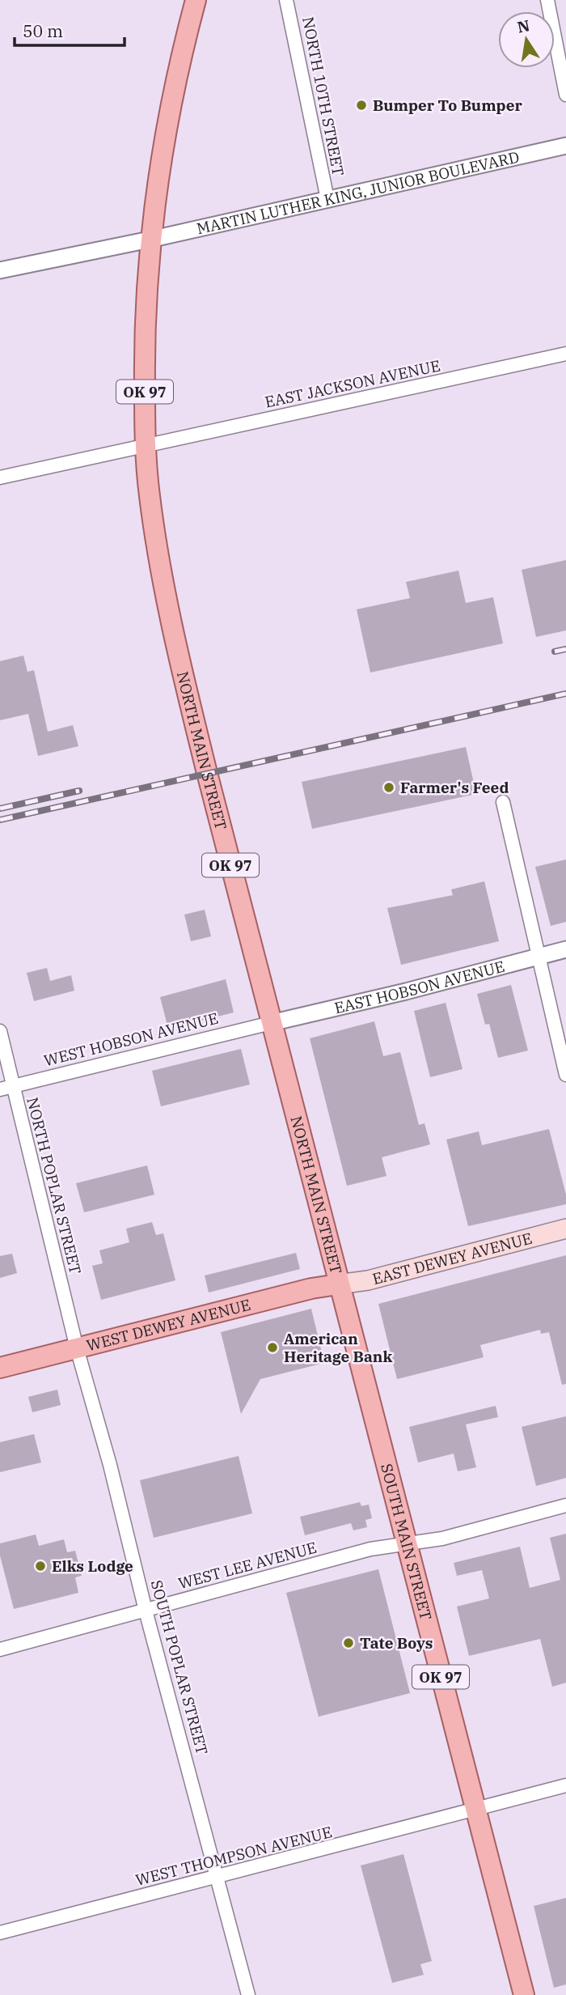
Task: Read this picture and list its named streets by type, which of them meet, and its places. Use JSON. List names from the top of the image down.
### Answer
{
  "streets": {
    "main road": [
      "OK 97",
      "NORTH MAIN STREET",
      "EAST DEWEY AVENUE",
      "WEST DEWEY AVENUE",
      "SOUTH MAIN STREET"
    ],
    "street": [
      "NORTH 10TH STREET",
      "MARTIN LUTHER KING, JUNIOR BOULEVARD",
      "EAST JACKSON AVENUE",
      "EAST HOBSON AVENUE",
      "WEST HOBSON AVENUE",
      "NORTH POPLAR STREET",
      "WEST LEE AVENUE",
      "SOUTH POPLAR STREET",
      "WEST THOMPSON AVENUE"
    ]
  },
  "crossings": [
    ["NORTH 10TH STREET", "MARTIN LUTHER KING, JUNIOR BOULEVARD"],
    ["MARTIN LUTHER KING, JUNIOR BOULEVARD", "OK 97"],
    ["MARTIN LUTHER KING, JUNIOR BOULEVARD", "NORTH MAIN STREET"],
    ["EAST JACKSON AVENUE", "NORTH MAIN STREET"],
    ["OK 97", "NORTH MAIN STREET"],
    ["NORTH MAIN STREET", "EAST HOBSON AVENUE"],
    ["NORTH MAIN STREET", "WEST HOBSON AVENUE"],
    ["NORTH MAIN STREET", "EAST DEWEY AVENUE"],
    ["NORTH MAIN STREET", "WEST DEWEY AVENUE"],
    ["NORTH MAIN STREET", "SOUTH MAIN STREET"],
    ["EAST HOBSON AVENUE", "WEST HOBSON AVENUE"],
    ["WEST HOBSON AVENUE", "NORTH POPLAR STREET"],
    ["NORTH POPLAR STREET", "WEST DEWEY AVENUE"],
    ["NORTH POPLAR STREET", "SOUTH POPLAR STREET"],
    ["EAST DEWEY AVENUE", "WEST DEWEY AVENUE"],
    ["EAST DEWEY AVENUE", "SOUTH MAIN STREET"],
    ["WEST DEWEY AVENUE", "SOUTH MAIN STREET"],
    ["WEST DEWEY AVENUE", "SOUTH POPLAR STREET"],
    ["SOUTH MAIN STREET", "WEST LEE AVENUE"],
    ["SOUTH MAIN STREET", "WEST THOMPSON AVENUE"],
    ["WEST LEE AVENUE", "SOUTH POPLAR STREET"],
    ["SOUTH POPLAR STREET", "WEST THOMPSON AVENUE"]
  ],
  "places": [
    "Bumper To Bumper",
    "Farmer's Feed",
    "American Heritage Bank",
    "Elks Lodge",
    "Tate Boys"
  ],
  "scale_bar": "50 m",
  "north": "top"
}
